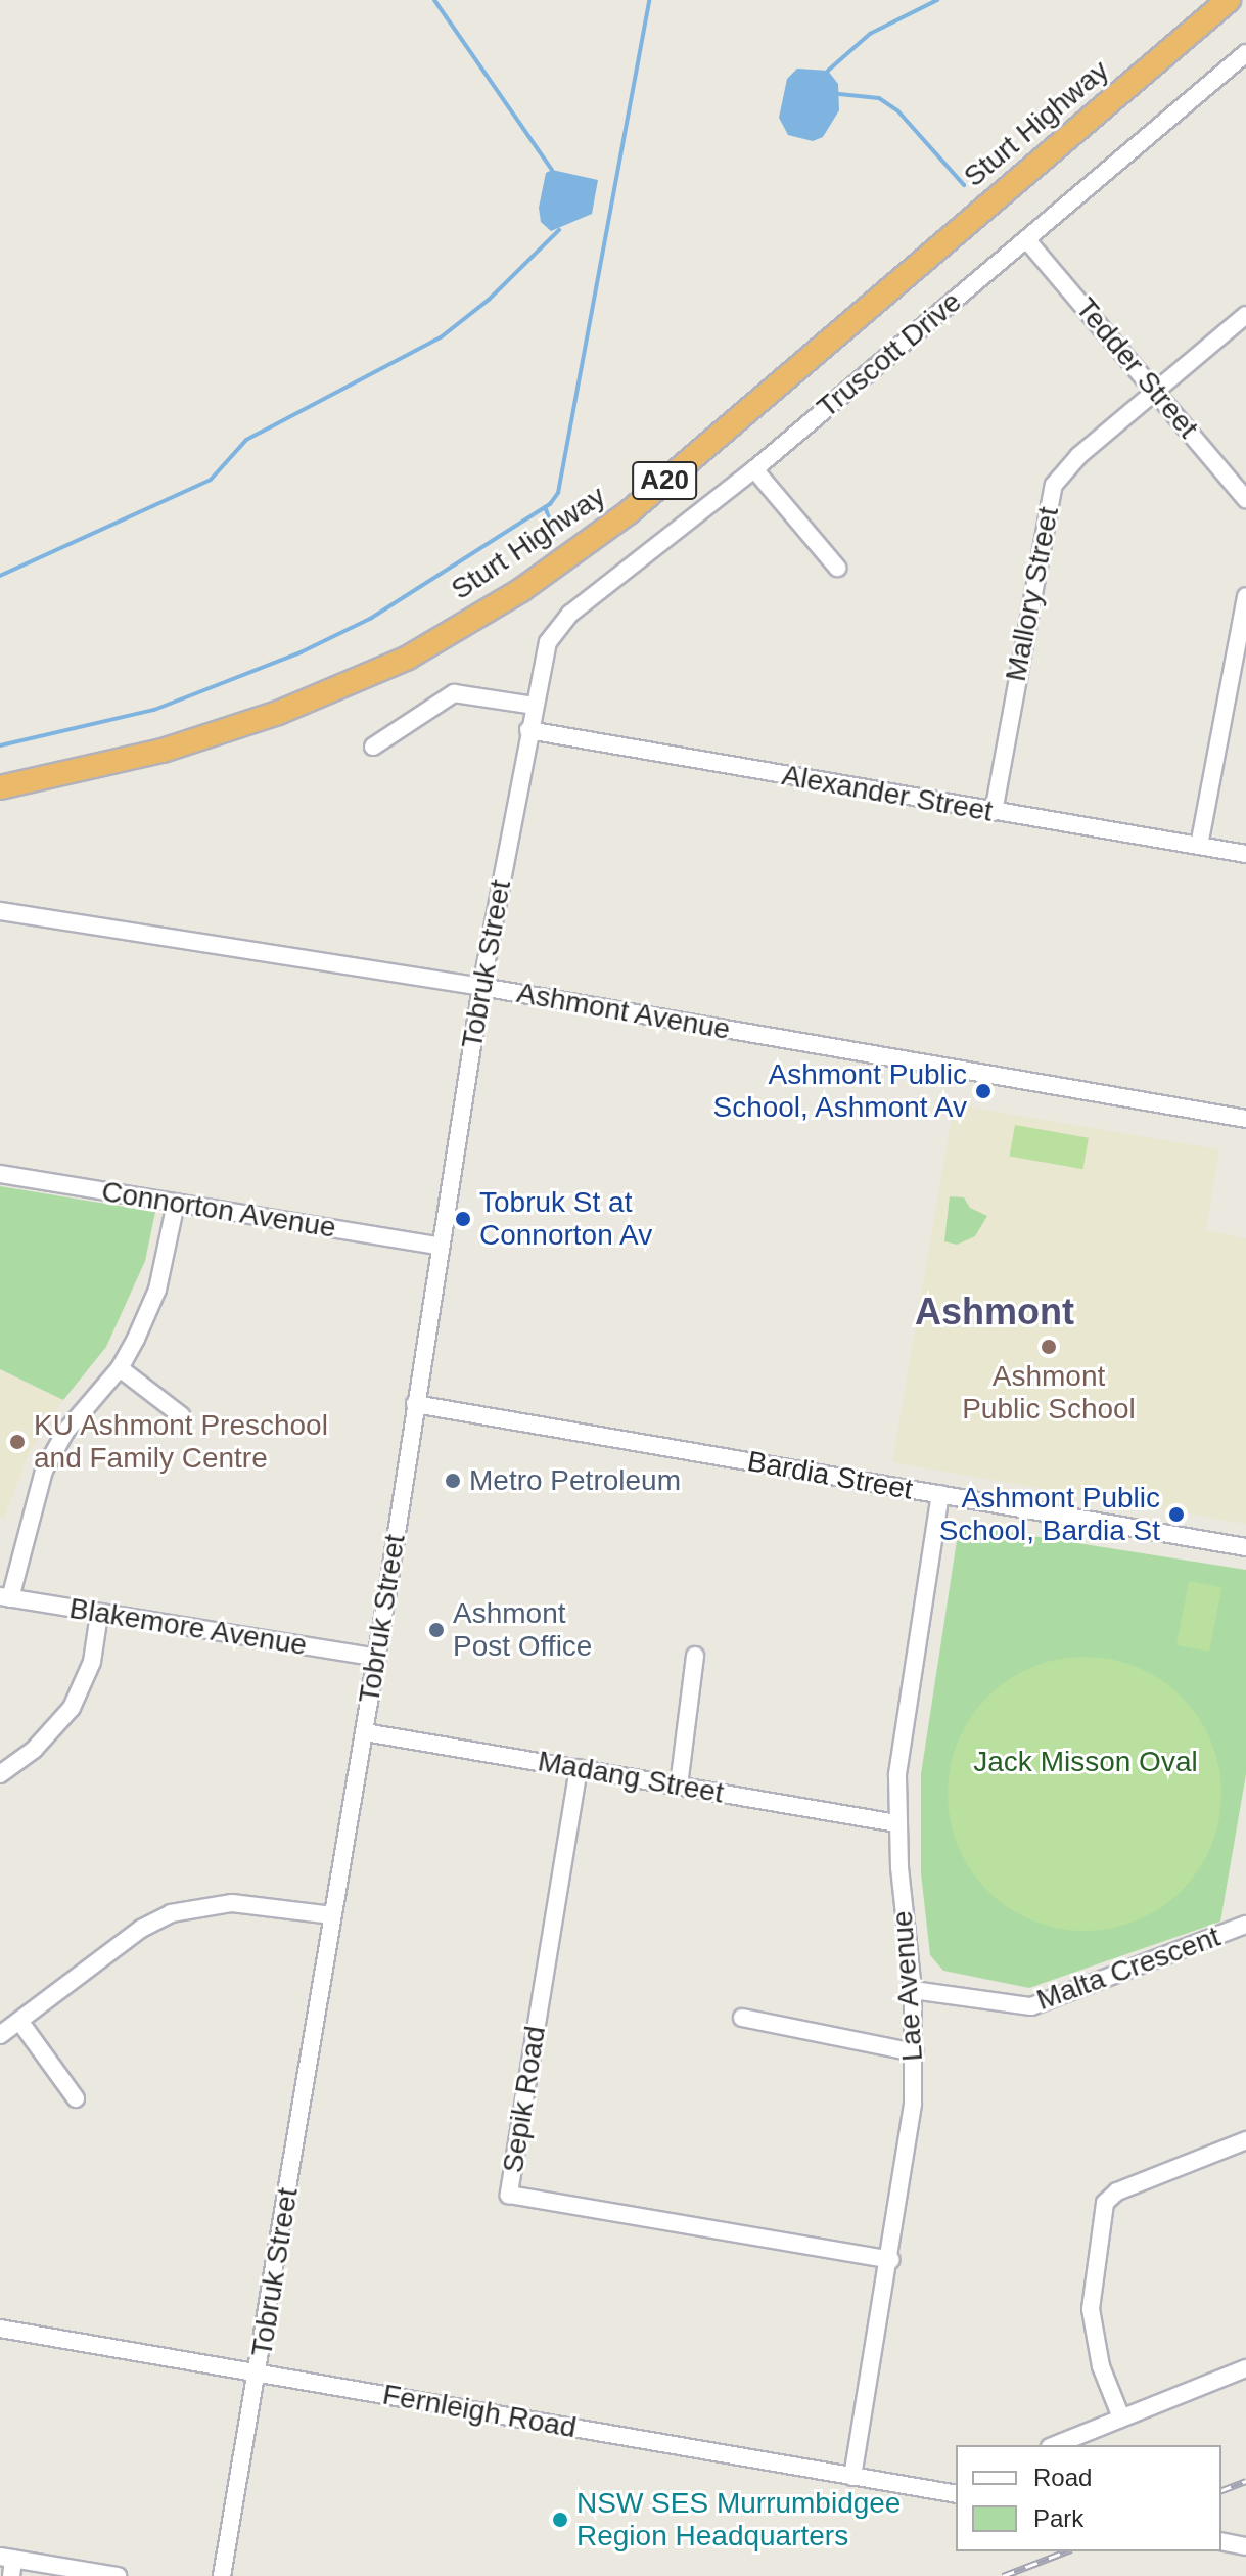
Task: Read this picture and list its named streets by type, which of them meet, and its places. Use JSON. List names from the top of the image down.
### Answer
{
  "streets": {
    "highway": ["Sturt Highway", "A20"],
    "street": [
      "Truscott Drive",
      "Tedder Street",
      "Mallory Street",
      "Alexander Street",
      "Tobruk Street",
      "Ashmont Avenue",
      "Connorton Avenue",
      "Bardia Street",
      "Blakemore Avenue",
      "Madang Street",
      "Malta Crescent",
      "Lae Avenue",
      "Sepik Road",
      "Fernleigh Road"
    ]
  },
  "crossings": [
    ["Truscott Drive", "Tedder Street"],
    ["Truscott Drive", "Tobruk Street"],
    ["Tedder Street", "Mallory Street"],
    ["Mallory Street", "Alexander Street"],
    ["Alexander Street", "Tobruk Street"],
    ["Tobruk Street", "Ashmont Avenue"],
    ["Tobruk Street", "Connorton Avenue"],
    ["Tobruk Street", "Bardia Street"],
    ["Tobruk Street", "Blakemore Avenue"],
    ["Tobruk Street", "Madang Street"],
    ["Tobruk Street", "Fernleigh Road"],
    ["Bardia Street", "Lae Avenue"],
    ["Madang Street", "Lae Avenue"],
    ["Madang Street", "Sepik Road"],
    ["Malta Crescent", "Lae Avenue"],
    ["Lae Avenue", "Sepik Road"],
    ["Lae Avenue", "Fernleigh Road"]
  ],
  "districts": ["Ashmont"],
  "parks": ["Jack Misson Oval"],
  "places": [
    "Ashmont Public School, Ashmont Av",
    "Tobruk St at Connorton Av",
    "Ashmont Public School",
    "KU Ashmont Preschool and Family Centre",
    "Metro Petroleum",
    "Ashmont Public School, Bardia St",
    "Ashmont Post Office",
    "NSW SES Murrumbidgee Region Headquarters"
  ],
  "legend": ["Road", "Park"]
}
